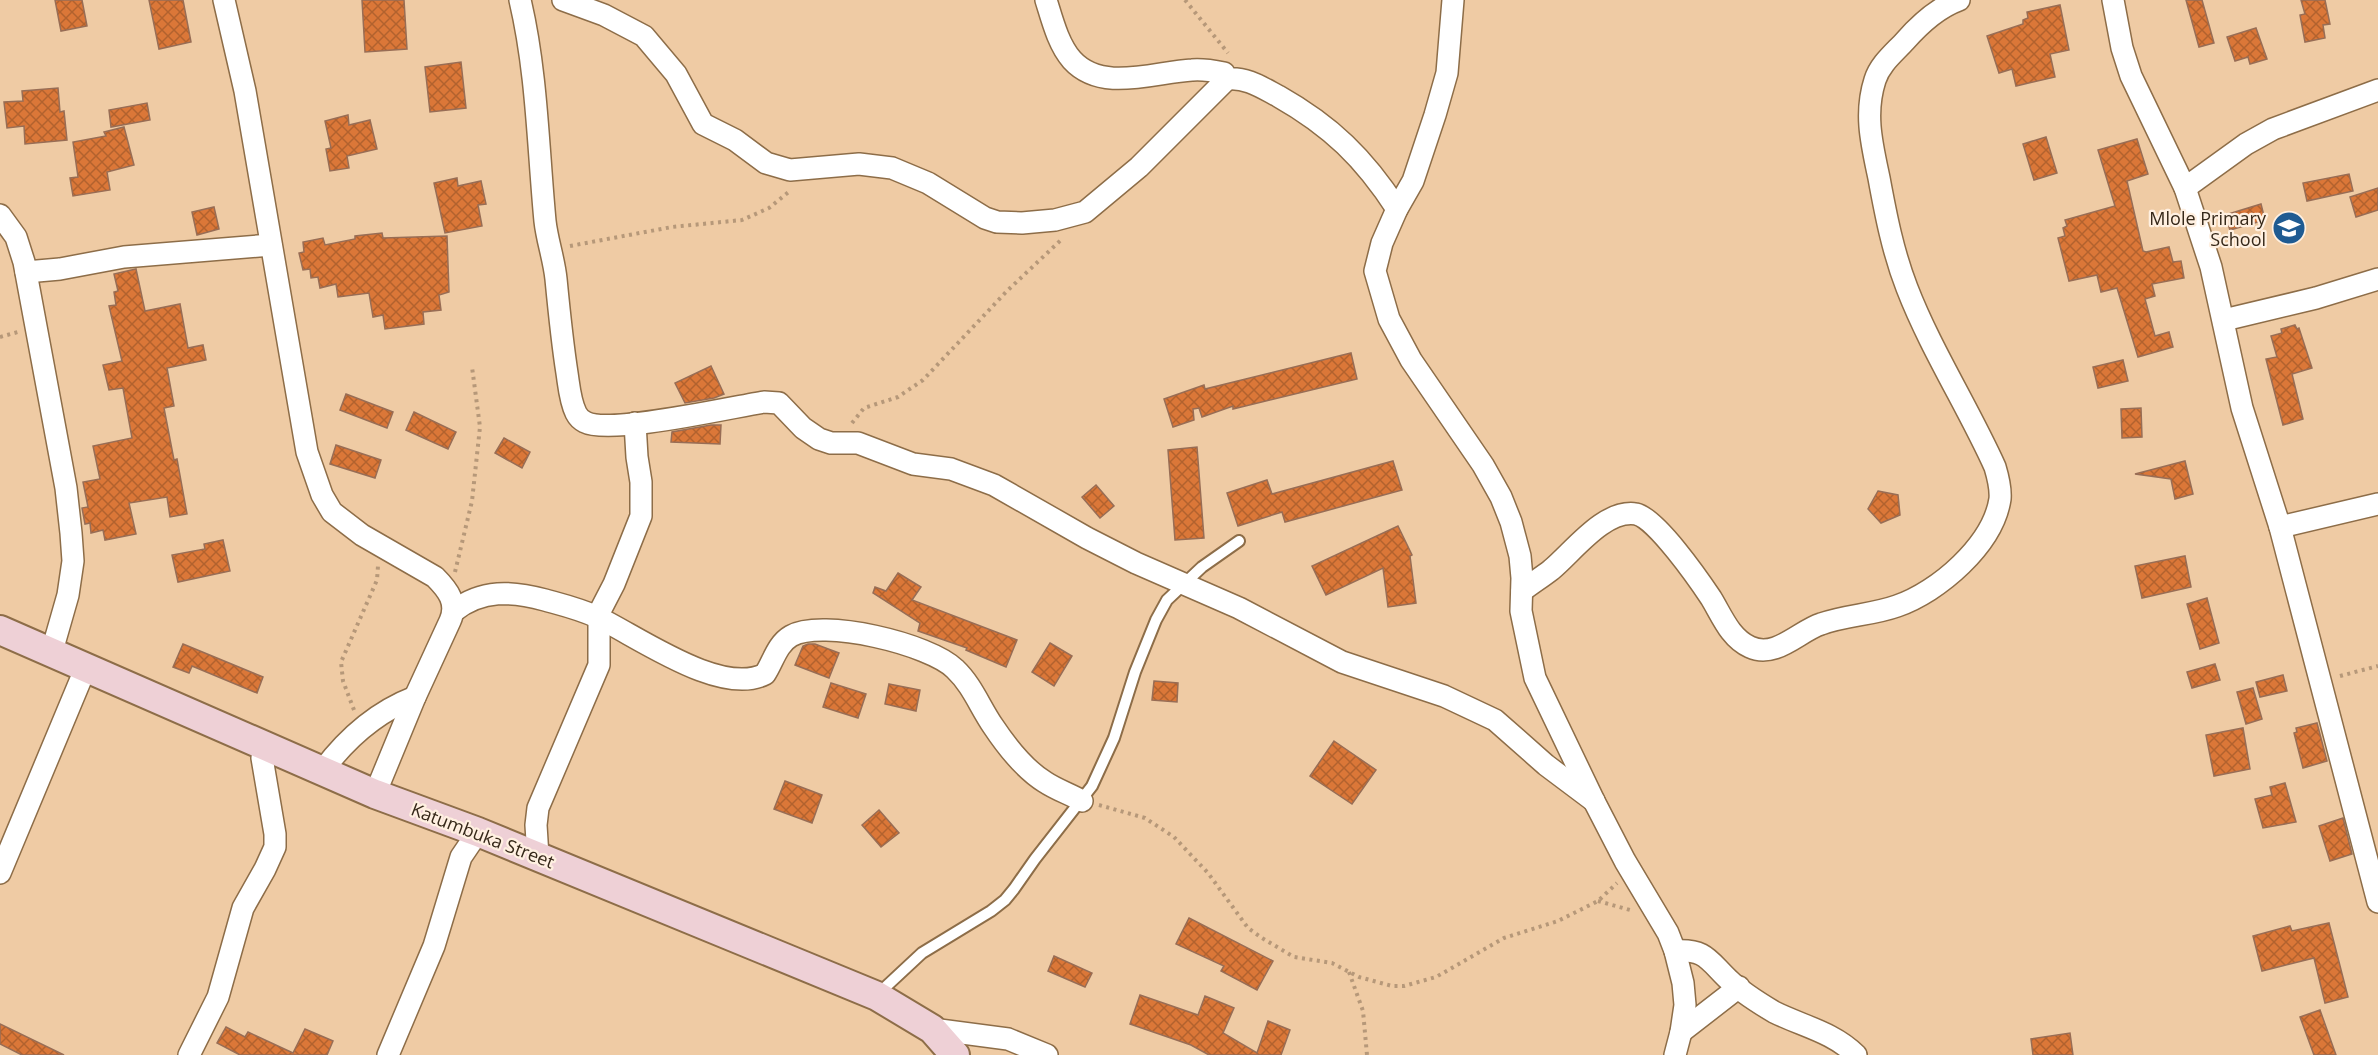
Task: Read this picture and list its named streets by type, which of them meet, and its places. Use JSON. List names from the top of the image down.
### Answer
{
  "streets": {
    "main road": ["Katumbuka Street"]
  },
  "places": {
    "school or university": ["Mlole Primary School"]
  }
}
